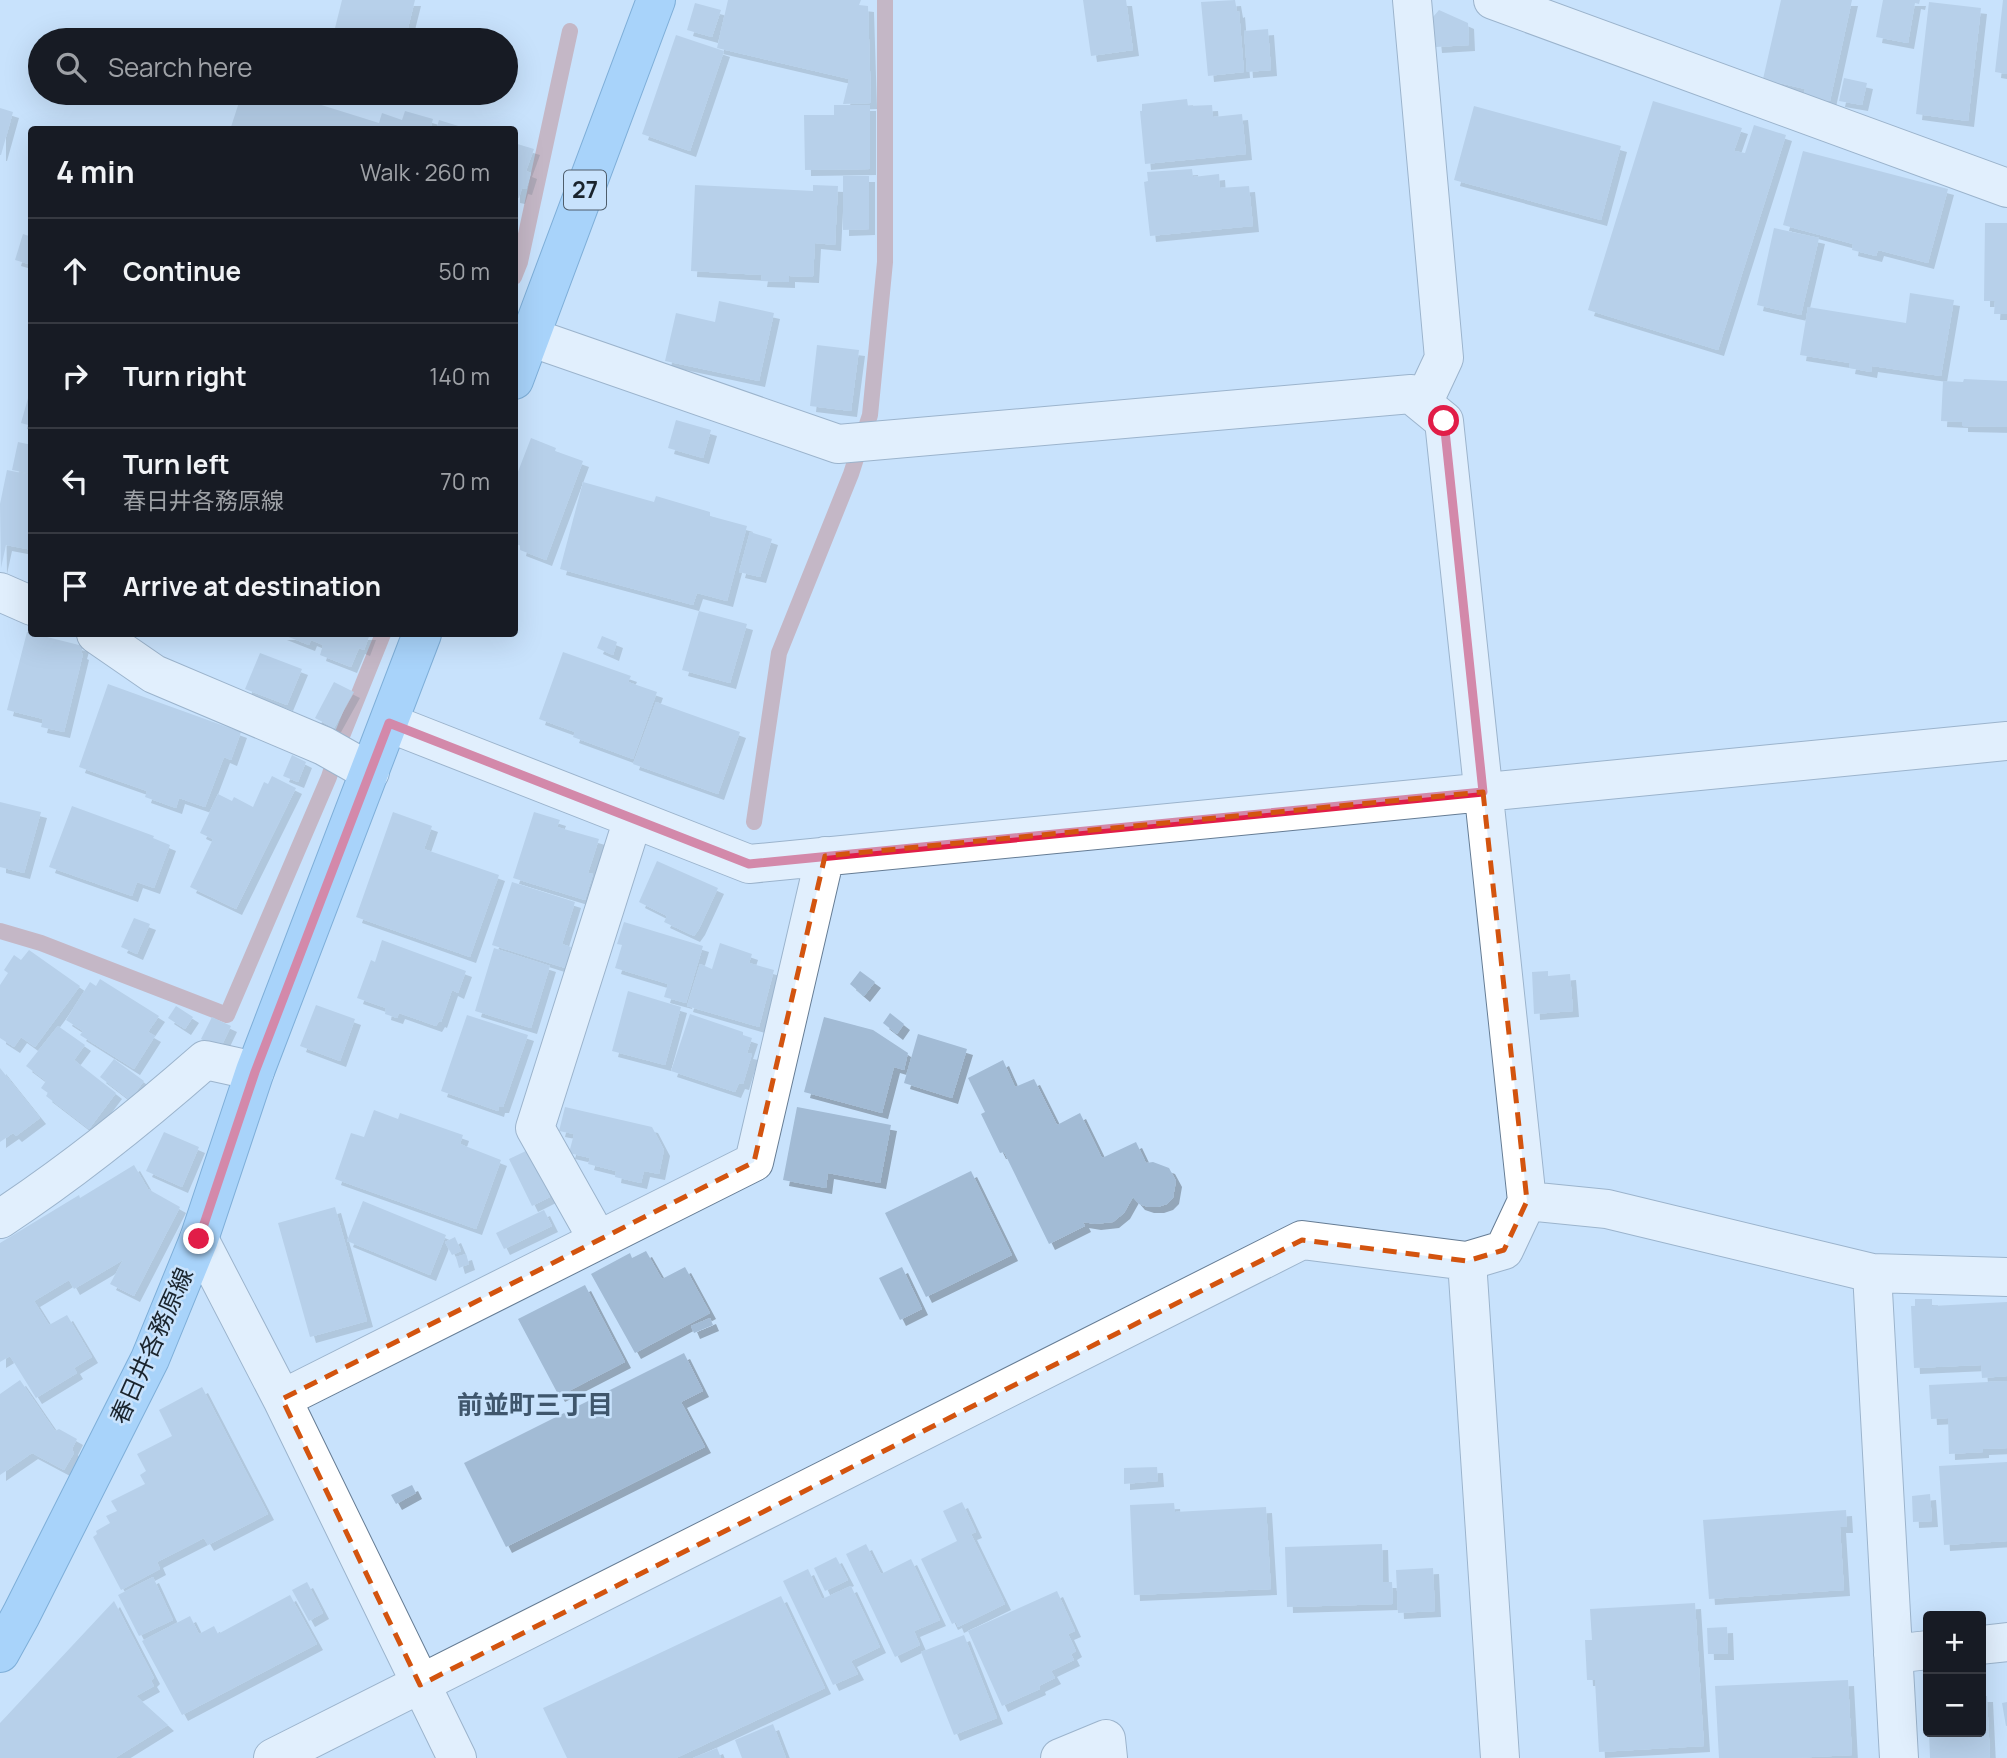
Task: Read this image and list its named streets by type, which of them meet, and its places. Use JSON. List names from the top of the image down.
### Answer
{
  "streets": {
    "main road": ["27", "春日井各務原線"]
  },
  "districts": ["前並町三丁目"],
  "page": {
    "search": "Search here",
    "heading": ["4 min", "Walk · 260 m"],
    "list": [
      ["Continue", "50 m"],
      ["Turn right", "140 m"],
      ["Turn left", "春日井各務原線", "70 m"],
      "Arrive at destination"
    ],
    "map_buttons": ["+", "−"]
  }
}
